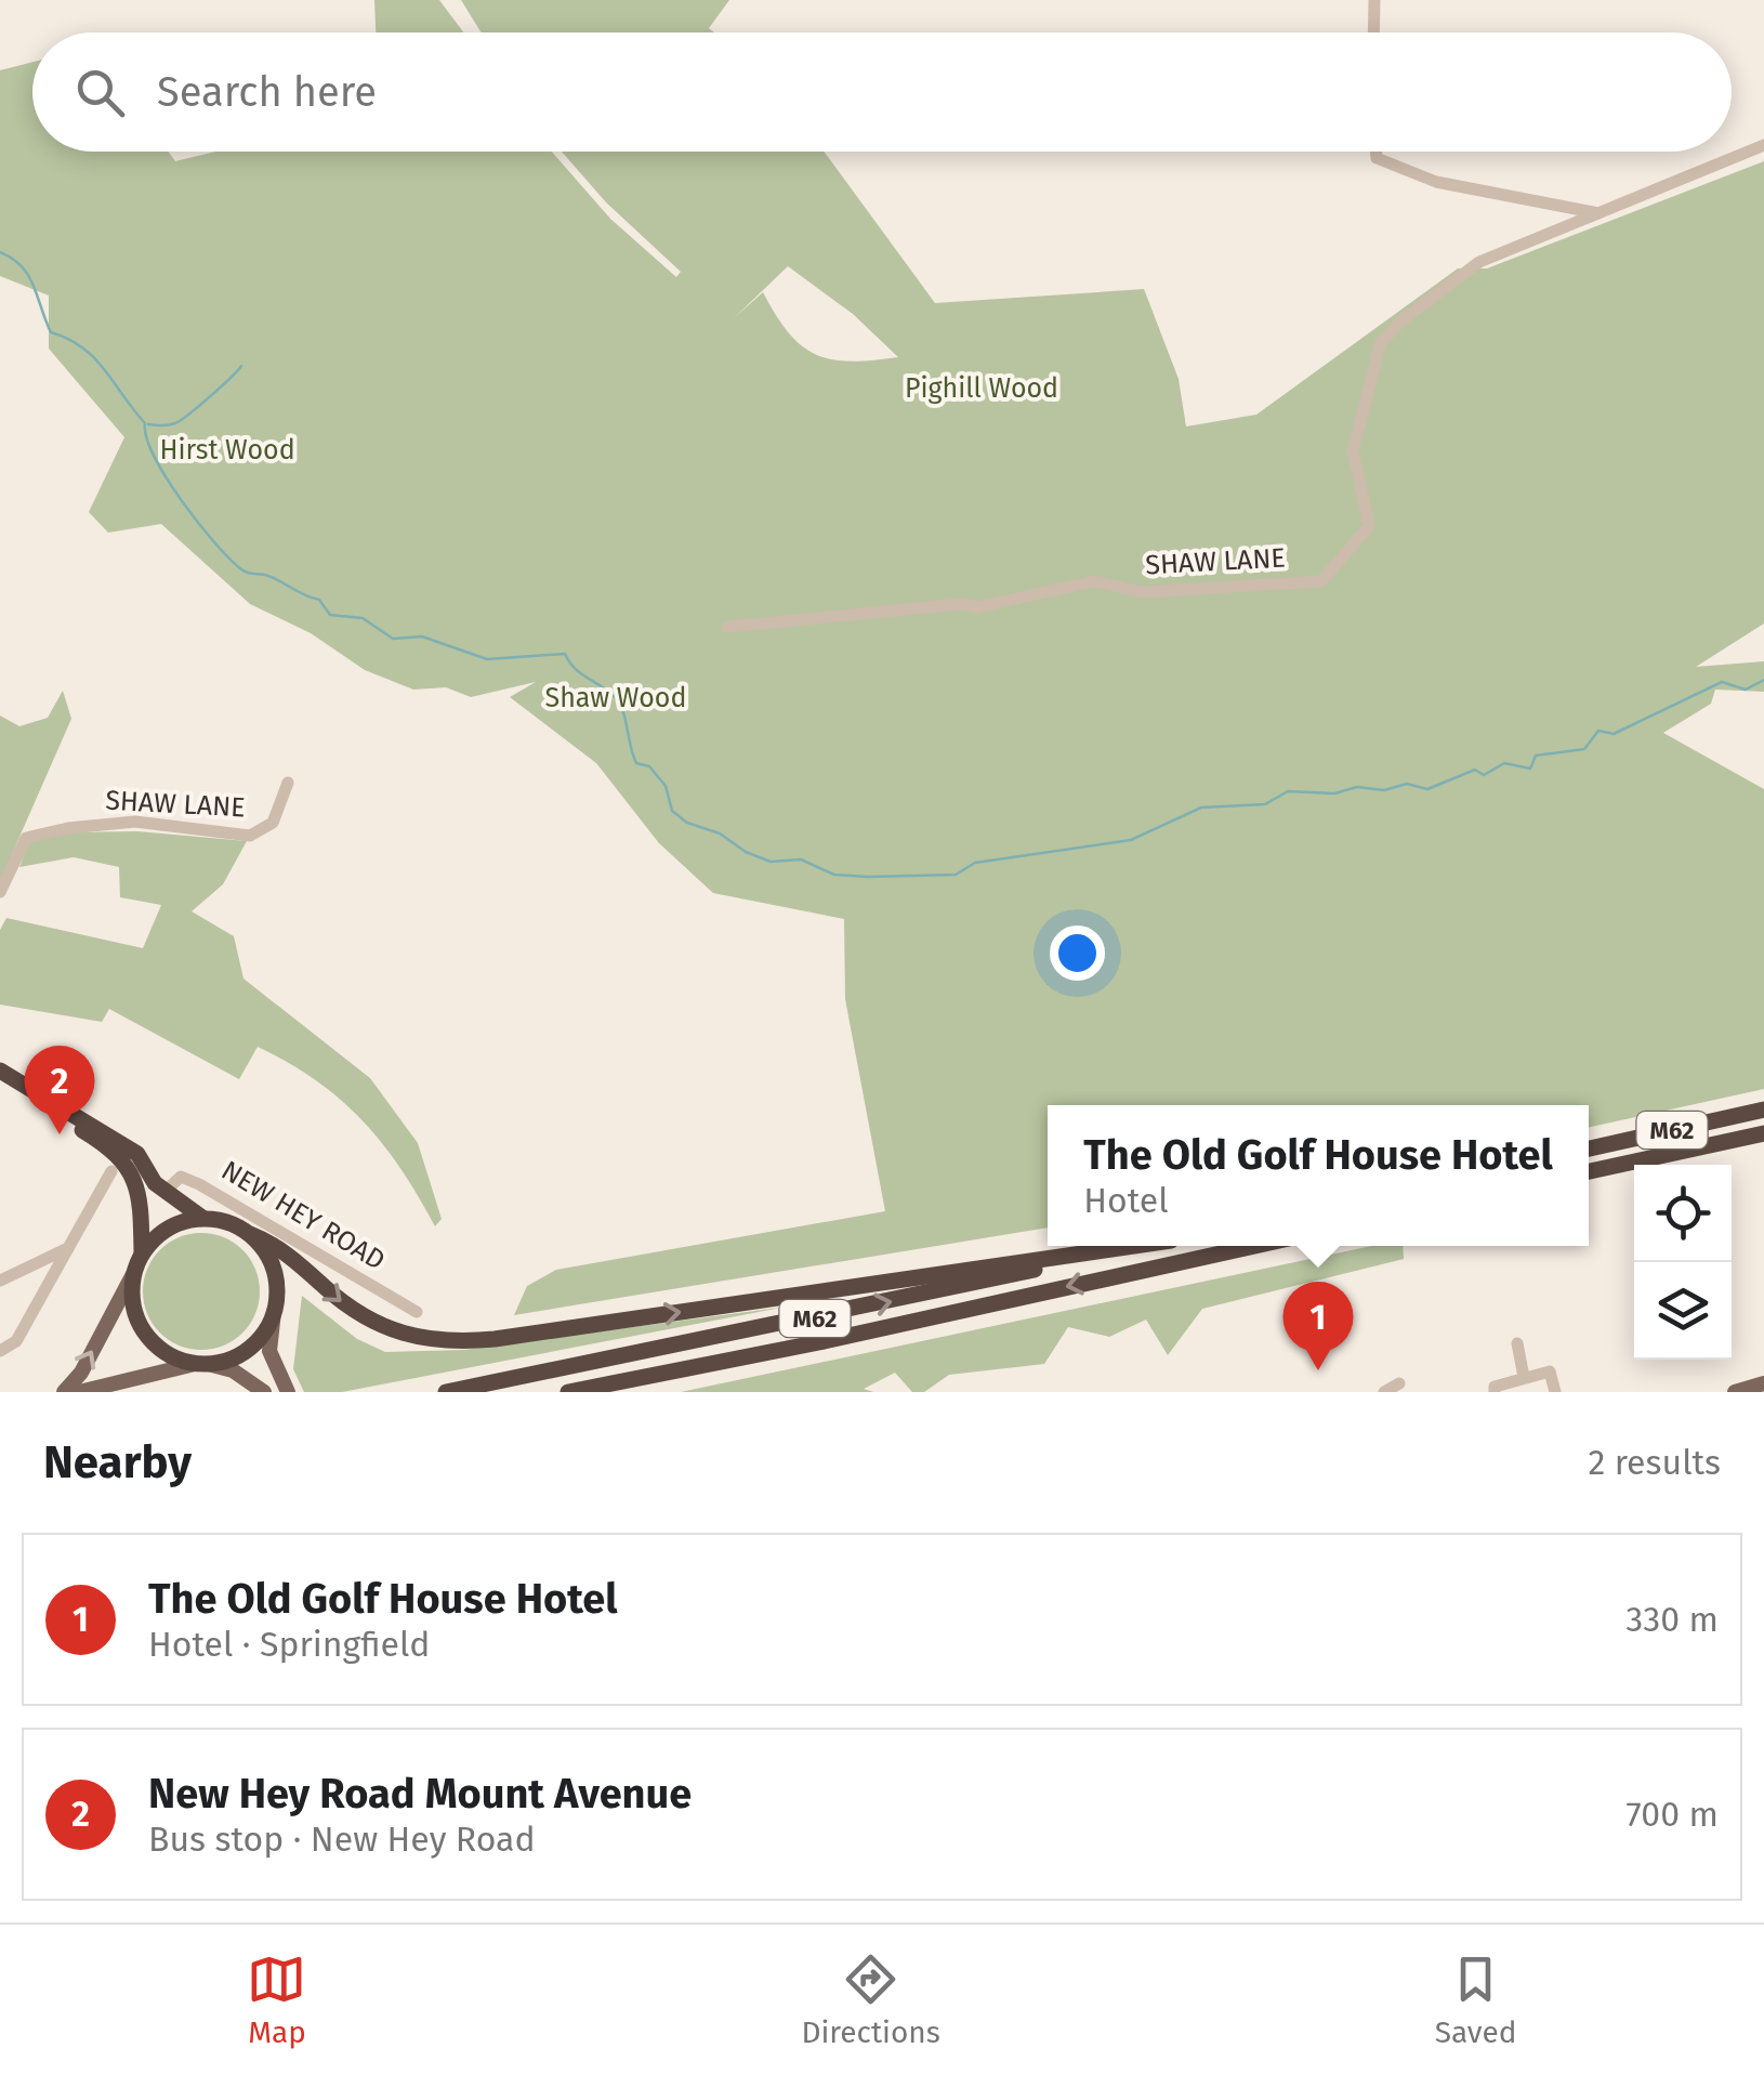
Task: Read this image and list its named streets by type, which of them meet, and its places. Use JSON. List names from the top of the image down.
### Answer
{
  "streets": {
    "highway": ["M62", "NEW HEY ROAD"],
    "street": ["SHAW LANE"]
  },
  "parks": ["Pighill Wood", "Hirst Wood", "Shaw Wood"],
  "page": {
    "search": "Search here",
    "pins": ["2", "1"],
    "popup": ["The Old Golf House Hotel", "Hotel"],
    "heading": ["Nearby", "2 results"],
    "list": [
      {
        "mark": "1",
        "name": "The Old Golf House Hotel",
        "note": "Hotel · Springfield",
        "value": "330 m"
      },
      {
        "mark": "2",
        "name": "New Hey Road Mount Avenue",
        "note": "Bus stop · New Hey Road",
        "value": "700 m"
      }
    ],
    "nav": ["Map", "Directions", "Saved"]
  }
}
